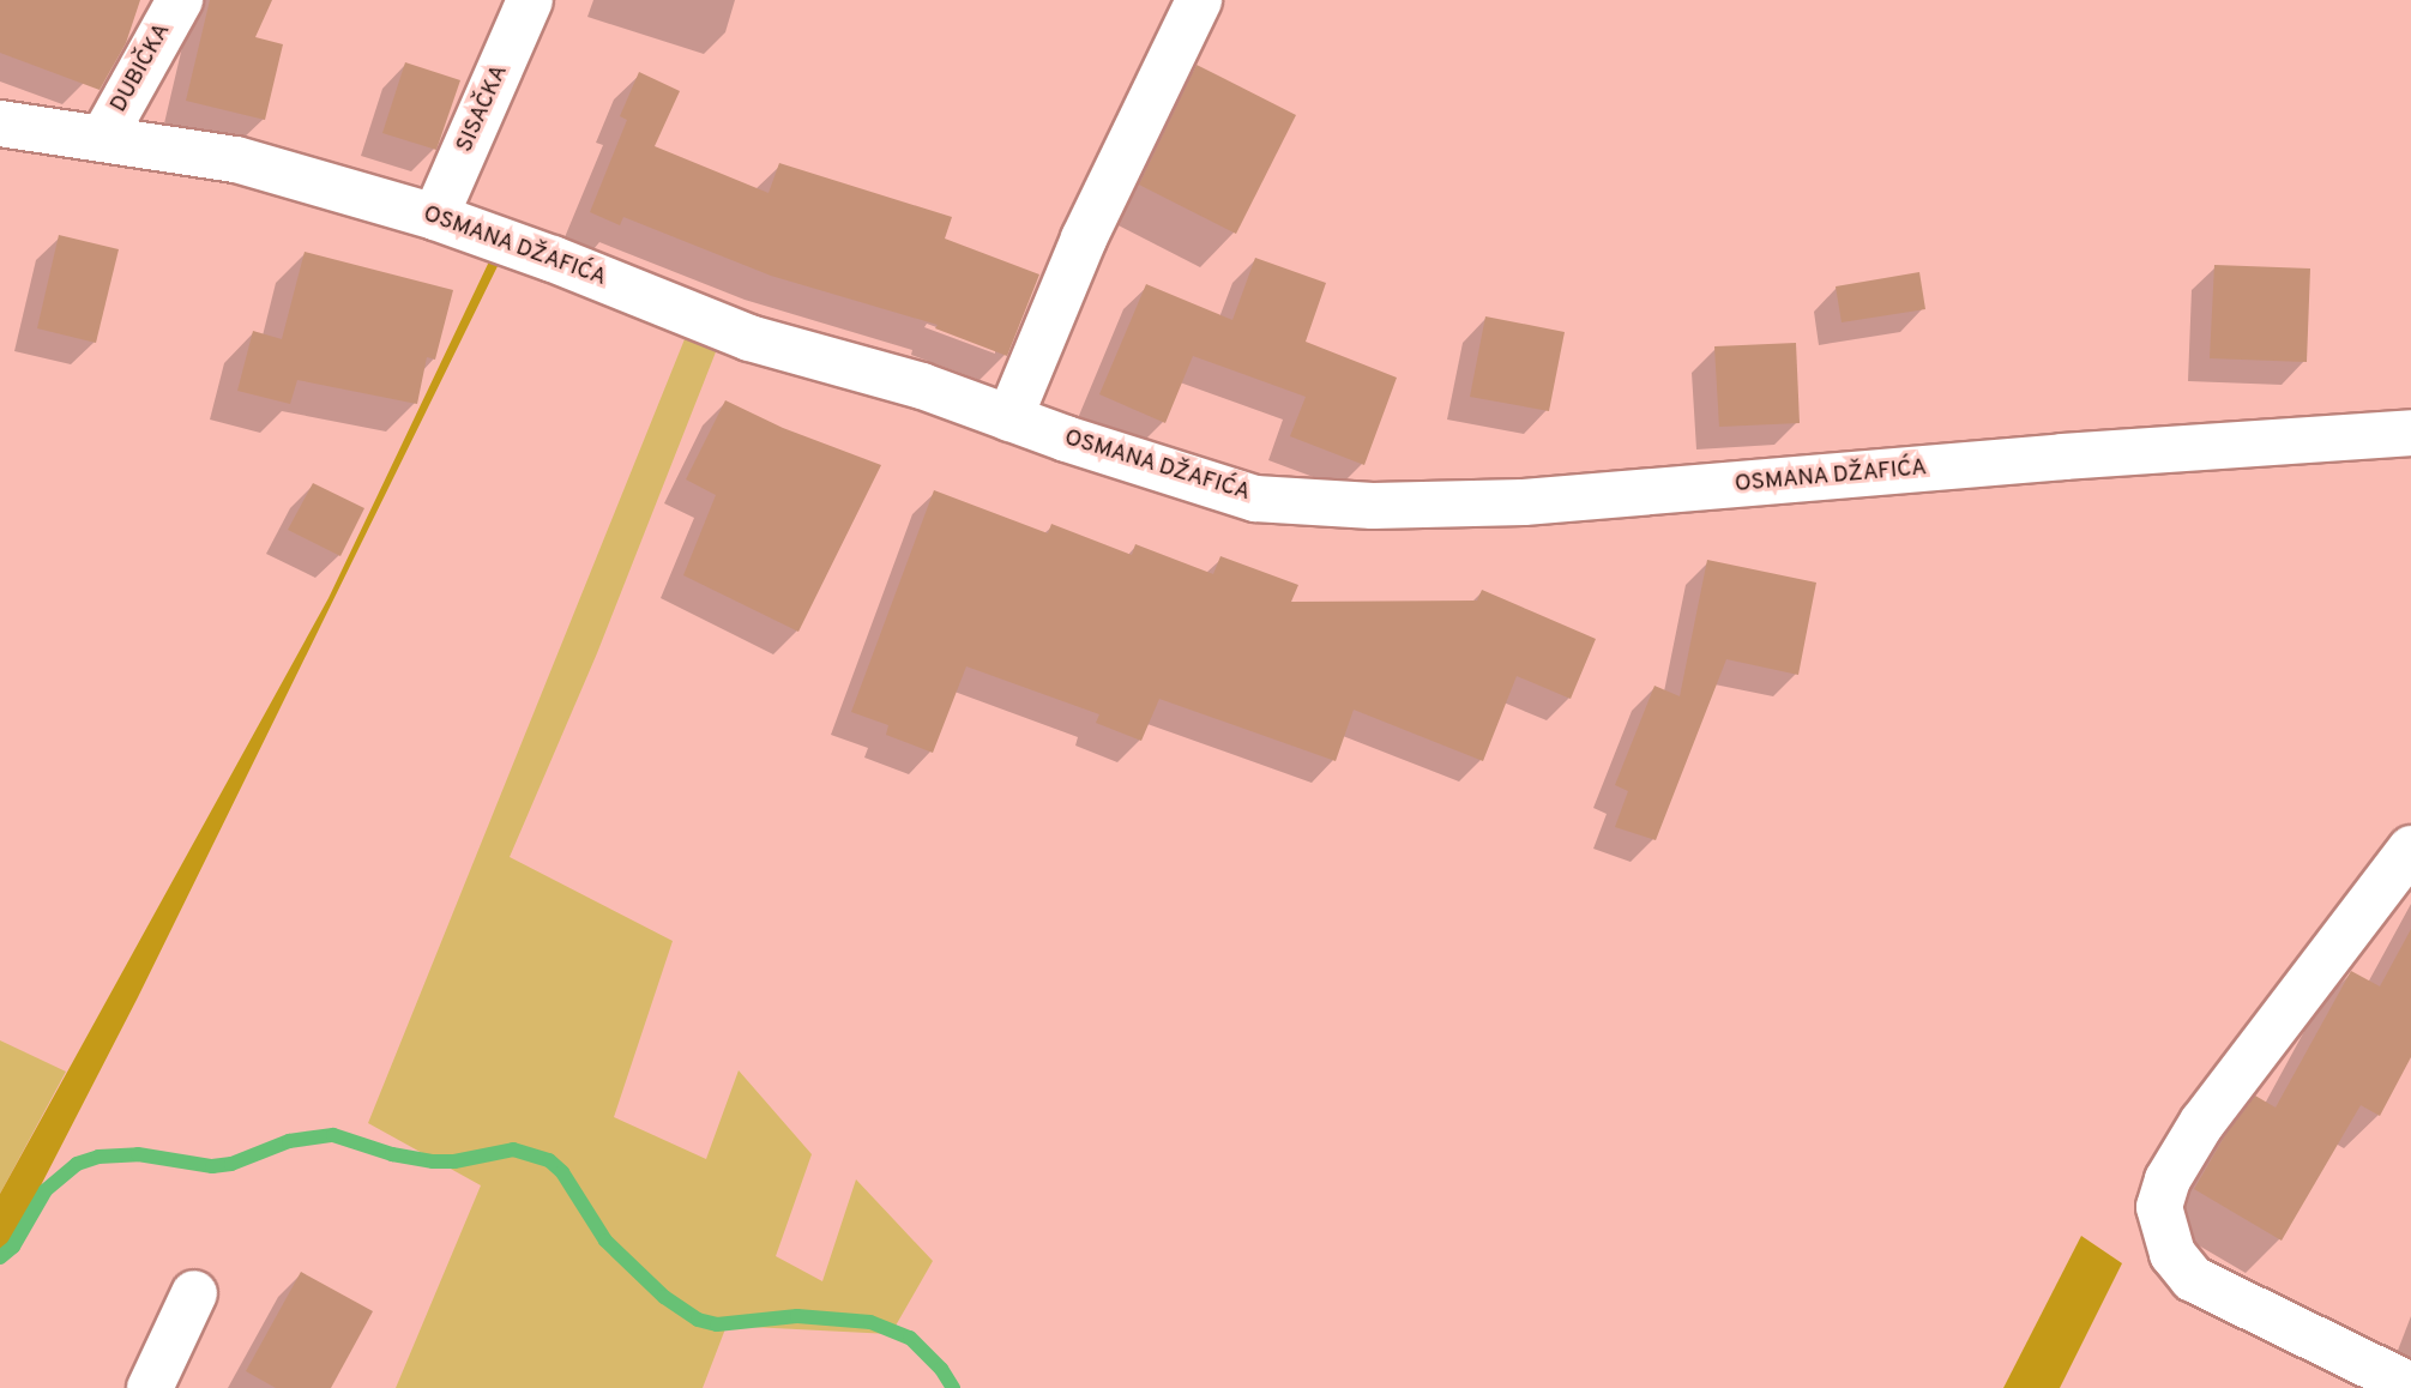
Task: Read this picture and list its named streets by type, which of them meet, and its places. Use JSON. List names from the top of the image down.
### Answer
{
  "streets": {
    "street": ["DUBIČKA", "SISAČKA", "OSMANA DŽAFIĆA"]
  },
  "crossings": [
    ["DUBIČKA", "OSMANA DŽAFIĆA"],
    ["SISAČKA", "OSMANA DŽAFIĆA"]
  ]
}
